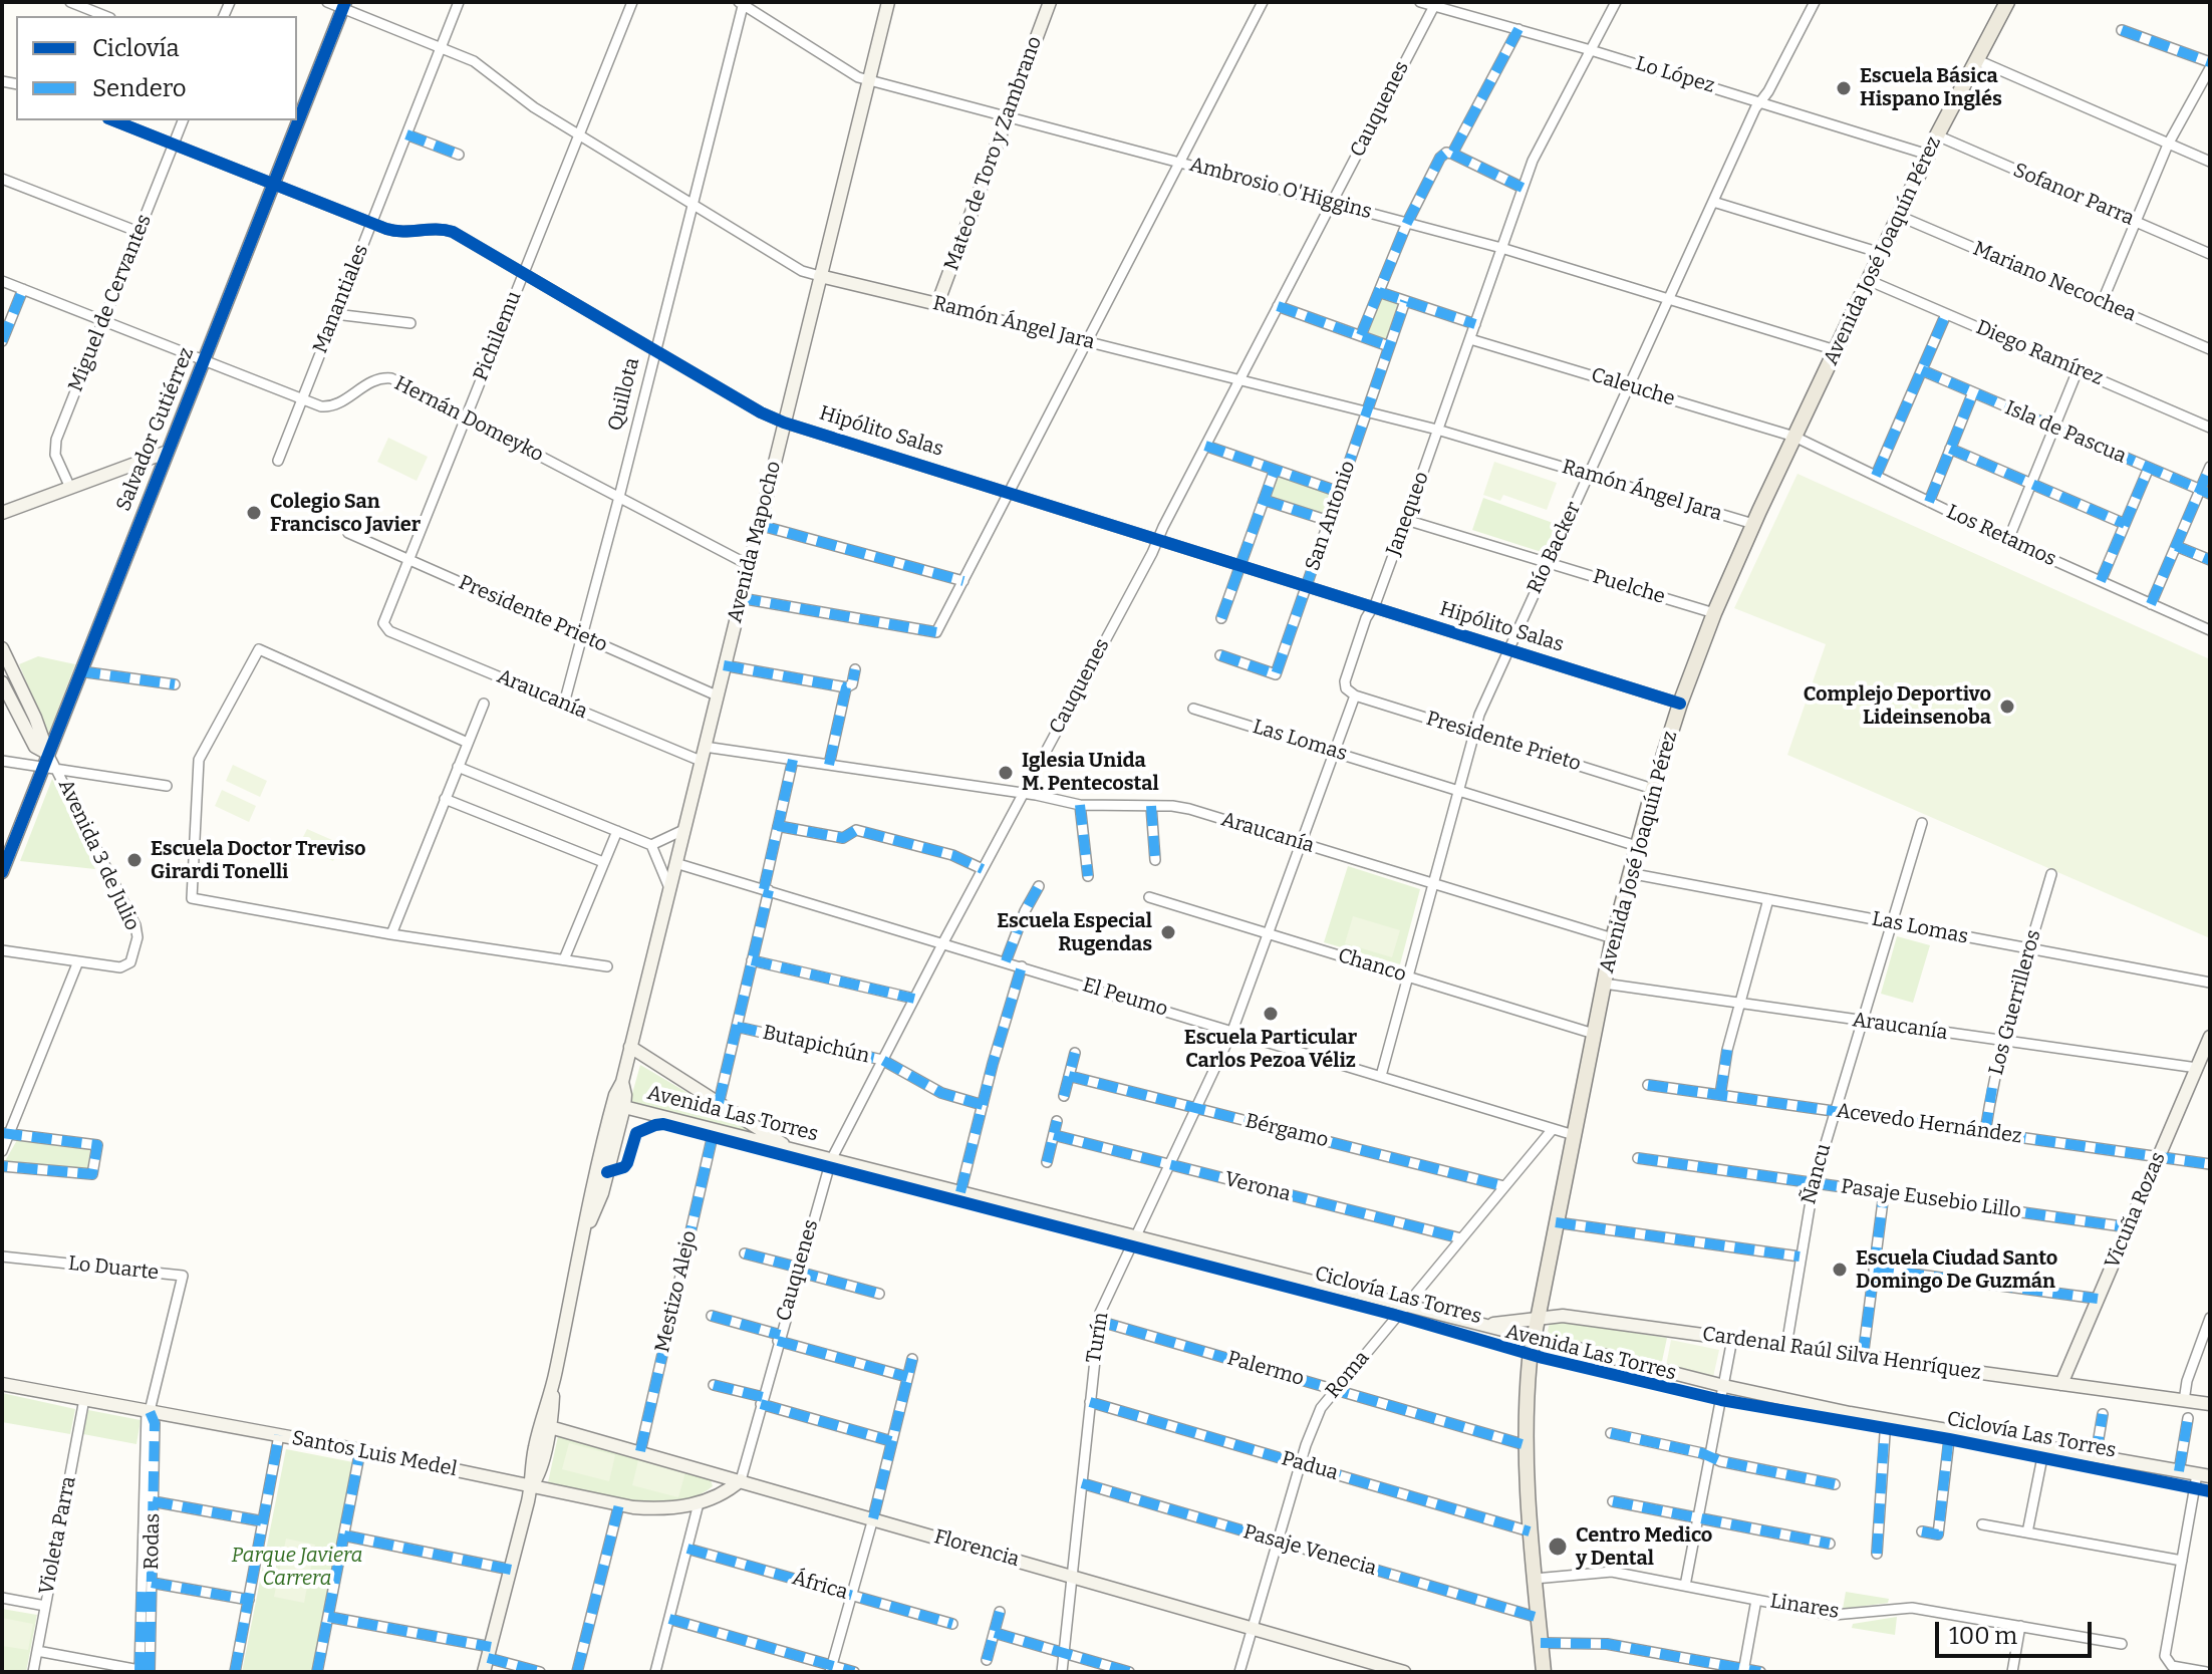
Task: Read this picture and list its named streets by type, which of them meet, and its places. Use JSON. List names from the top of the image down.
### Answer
{
  "streets": {
    "main road": [
      "Mateo de Toro y Zambrano",
      "Avenida José Joaquín Pérez",
      "Ramón Ángel Jara",
      "Salvador Gutiérrez",
      "Avenida Mapocho",
      "Avenida 3 de Julio",
      "Avenida Las Torres",
      "Vicuña Rozas",
      "Cardenal Raúl Silva Henríquez",
      "Santos Luis Medel",
      "Florencia"
    ],
    "street": [
      "Lo López",
      "Cauquenes",
      "Ambrosio O'Higgins",
      "Sofanor Parra",
      "Mariano Necochea",
      "Manantiales",
      "Miguel de Cervantes",
      "Pichilemu",
      "Diego Ramírez",
      "Caleuche",
      "Quillota",
      "Hernán Domeyko",
      "Hipólito Salas",
      "Isla de Pascua",
      "Janequeo",
      "San Antonio",
      "Los Retamos",
      "Río Backer",
      "Puelche",
      "Presidente Prieto",
      "Araucanía",
      "Las Lomas",
      "Chanco",
      "El Peumo",
      "Los Guerrilleros",
      "Butapichún",
      "Acevedo Hernández",
      "Bérgamo",
      "Ñancu",
      "Verona",
      "Pasaje Eusebio Lillo",
      "Lo Duarte",
      "Mestizo Alejo",
      "Turín",
      "Palermo",
      "Roma",
      "Padua",
      "Violeta Parra",
      "Rodas",
      "Pasaje Venecia",
      "África",
      "Linares"
    ],
    "cycle path": ["Ciclovía Las Torres"]
  },
  "crossings": [
    ["Lo López", "Cauquenes"],
    ["Lo López", "Avenida José Joaquín Pérez"],
    ["Lo López", "Janequeo"],
    ["Lo López", "Río Backer"],
    ["Cauquenes", "Ambrosio O'Higgins"],
    ["Cauquenes", "Ramón Ángel Jara"],
    ["Cauquenes", "Hipólito Salas"],
    ["Cauquenes", "Araucanía"],
    ["Cauquenes", "El Peumo"],
    ["Cauquenes", "Butapichún"],
    ["Cauquenes", "Avenida Las Torres"],
    ["Cauquenes", "Santos Luis Medel"],
    ["Cauquenes", "Florencia"],
    ["Mateo de Toro y Zambrano", "Ambrosio O'Higgins"],
    ["Mateo de Toro y Zambrano", "Ramón Ángel Jara"],
    ["Ambrosio O'Higgins", "Avenida José Joaquín Pérez"],
    ["Ambrosio O'Higgins", "Quillota"],
    ["Ambrosio O'Higgins", "Janequeo"],
    ["Ambrosio O'Higgins", "Avenida Mapocho"],
    ["Ambrosio O'Higgins", "Río Backer"],
    ["Sofanor Parra", "Avenida José Joaquín Pérez"],
    ["Avenida José Joaquín Pérez", "Mariano Necochea"],
    ["Avenida José Joaquín Pérez", "Ramón Ángel Jara"],
    ["Avenida José Joaquín Pérez", "Diego Ramírez"],
    ["Avenida José Joaquín Pérez", "Caleuche"],
    ["Avenida José Joaquín Pérez", "Hipólito Salas"],
    ["Avenida José Joaquín Pérez", "Los Retamos"],
    ["Avenida José Joaquín Pérez", "Puelche"],
    ["Avenida José Joaquín Pérez", "Presidente Prieto"],
    ["Avenida José Joaquín Pérez", "Araucanía"],
    ["Avenida José Joaquín Pérez", "Las Lomas"],
    ["Avenida José Joaquín Pérez", "Chanco"],
    ["Avenida José Joaquín Pérez", "El Peumo"],
    ["Avenida José Joaquín Pérez", "Avenida Las Torres"],
    ["Avenida José Joaquín Pérez", "Cardenal Raúl Silva Henríquez"],
    ["Avenida José Joaquín Pérez", "Palermo"],
    ["Avenida José Joaquín Pérez", "Padua"],
    ["Avenida José Joaquín Pérez", "Pasaje Venecia"],
    ["Avenida José Joaquín Pérez", "Linares"],
    ["Manantiales", "Ramón Ángel Jara"],
    ["Manantiales", "Hernán Domeyko"],
    ["Manantiales", "Hipólito Salas"],
    ["Miguel de Cervantes", "Hernán Domeyko"],
    ["Miguel de Cervantes", "Hipólito Salas"],
    ["Ramón Ángel Jara", "Pichilemu"],
    ["Ramón Ángel Jara", "Quillota"],
    ["Ramón Ángel Jara", "Salvador Gutiérrez"],
    ["Ramón Ángel Jara", "Janequeo"],
    ["Ramón Ángel Jara", "San Antonio"],
    ["Ramón Ángel Jara", "Avenida Mapocho"],
    ["Ramón Ángel Jara", "Río Backer"],
    ["Pichilemu", "Hernán Domeyko"],
    ["Pichilemu", "Hipólito Salas"],
    ["Pichilemu", "Presidente Prieto"],
    ["Pichilemu", "Araucanía"],
    ["Caleuche", "Janequeo"],
    ["Caleuche", "Los Retamos"],
    ["Caleuche", "Río Backer"],
    ["Quillota", "Hernán Domeyko"],
    ["Quillota", "Hipólito Salas"],
    ["Quillota", "Presidente Prieto"],
    ["Quillota", "Araucanía"],
    ["Hernán Domeyko", "Salvador Gutiérrez"],
    ["Hernán Domeyko", "Avenida Mapocho"],
    ["Salvador Gutiérrez", "Hipólito Salas"],
    ["Salvador Gutiérrez", "Avenida 3 de Julio"],
    ["Hipólito Salas", "Janequeo"],
    ["Hipólito Salas", "San Antonio"],
    ["Hipólito Salas", "Avenida Mapocho"],
    ["Hipólito Salas", "Río Backer"],
    ["Janequeo", "Puelche"],
    ["Janequeo", "Presidente Prieto"],
    ["Janequeo", "Araucanía"],
    ["Janequeo", "Las Lomas"],
    ["Janequeo", "Chanco"],
    ["Janequeo", "El Peumo"],
    ["Janequeo", "Turín"],
    ["Avenida Mapocho", "Presidente Prieto"],
    ["Avenida Mapocho", "Araucanía"],
    ["Avenida Mapocho", "El Peumo"],
    ["Avenida Mapocho", "Avenida Las Torres"],
    ["Avenida Mapocho", "Santos Luis Medel"],
    ["Avenida Mapocho", "Florencia"],
    ["Río Backer", "Puelche"],
    ["Río Backer", "Presidente Prieto"],
    ["Río Backer", "Araucanía"],
    ["Río Backer", "Las Lomas"],
    ["Río Backer", "Chanco"],
    ["Río Backer", "El Peumo"],
    ["Araucanía", "Los Guerrilleros"],
    ["Araucanía", "Ñancu"],
    ["Araucanía", "Vicuña Rozas"],
    ["Las Lomas", "Los Guerrilleros"],
    ["Las Lomas", "Ñancu"],
    ["El Peumo", "Turín"],
    ["El Peumo", "Roma"],
    ["Los Guerrilleros", "Acevedo Hernández"],
    ["Avenida Las Torres", "Mestizo Alejo"],
    ["Avenida Las Torres", "Turín"],
    ["Avenida Las Torres", "Cardenal Raúl Silva Henríquez"],
    ["Avenida Las Torres", "Roma"],
    ["Acevedo Hernández", "Ñancu"],
    ["Acevedo Hernández", "Vicuña Rozas"],
    ["Bérgamo", "Turín"],
    ["Bérgamo", "Roma"],
    ["Ñancu", "Pasaje Eusebio Lillo"],
    ["Ñancu", "Cardenal Raúl Silva Henríquez"],
    ["Verona", "Turín"],
    ["Verona", "Roma"],
    ["Pasaje Eusebio Lillo", "Vicuña Rozas"],
    ["Vicuña Rozas", "Cardenal Raúl Silva Henríquez"],
    ["Lo Duarte", "Santos Luis Medel"],
    ["Lo Duarte", "Rodas"],
    ["Mestizo Alejo", "Florencia"],
    ["Turín", "Palermo"],
    ["Turín", "Padua"],
    ["Turín", "Florencia"],
    ["Turín", "Pasaje Venecia"],
    ["Palermo", "Roma"],
    ["Roma", "Padua"],
    ["Roma", "Florencia"],
    ["Roma", "Pasaje Venecia"],
    ["Santos Luis Medel", "Violeta Parra"],
    ["Santos Luis Medel", "Rodas"],
    ["Santos Luis Medel", "Florencia"]
  ],
  "parks": ["Parque Javiera Carrera"],
  "places": [
    "Escuela Básica Hispano Inglés",
    "Colegio San Francisco Javier",
    "Complejo Deportivo Lideinsenoba",
    "Iglesia Unida M. Pentecostal",
    "Escuela Doctor Treviso Girardi Tonelli",
    "Escuela Especial Rugendas",
    "Escuela Particular Carlos Pezoa Véliz",
    "Escuela Ciudad Santo Domingo De Guzmán",
    "Centro Medico y Dental"
  ],
  "legend": ["Ciclovía", "Sendero"],
  "scale_bar": "100 m"
}
